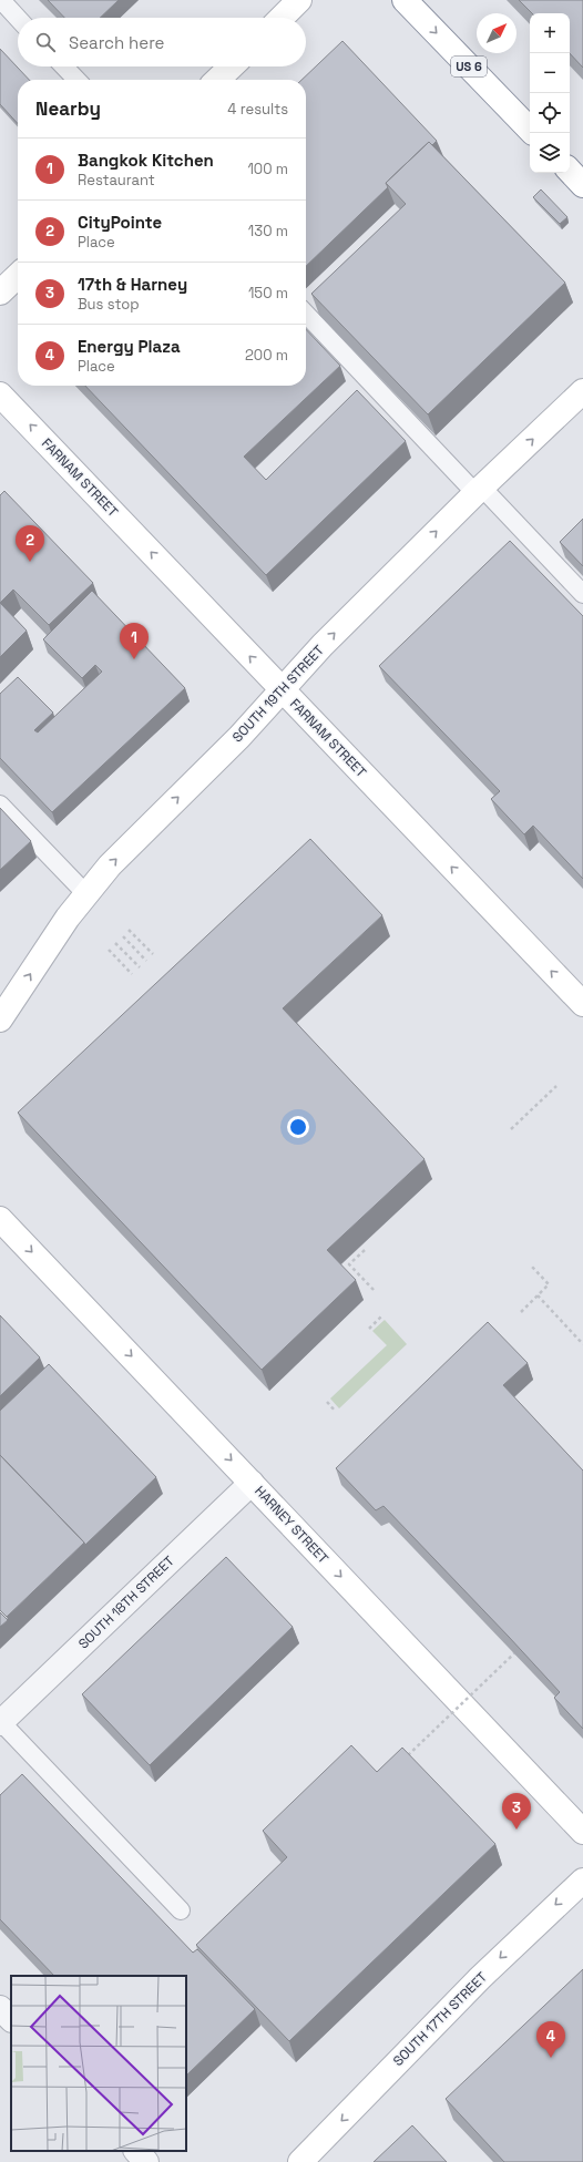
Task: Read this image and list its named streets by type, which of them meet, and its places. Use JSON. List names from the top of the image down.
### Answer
{
  "streets": {
    "main road": [
      "US 6",
      "FARNAM STREET",
      "SOUTH 19TH STREET",
      "HARNEY STREET",
      "SOUTH 17TH STREET"
    ],
    "street": ["SOUTH 18TH STREET"]
  },
  "crossings": [
    ["FARNAM STREET", "SOUTH 19TH STREET"],
    ["HARNEY STREET", "SOUTH 18TH STREET"]
  ],
  "one_way": [
    "FARNAM STREET",
    "SOUTH 19TH STREET",
    "HARNEY STREET",
    "SOUTH 17TH STREET"
  ],
  "north": "top right",
  "page": {
    "map_buttons": ["+", "−"],
    "search": "Search here",
    "heading": ["Nearby", "4 results"],
    "list": [
      {
        "mark": "1",
        "name": "Bangkok Kitchen",
        "note": "Restaurant",
        "value": "100 m"
      },
      {
        "mark": "2",
        "name": "CityPointe",
        "note": "Place",
        "value": "130 m"
      },
      {
        "mark": "3",
        "name": "17th & Harney",
        "note": "Bus stop",
        "value": "150 m"
      },
      {
        "mark": "4",
        "name": "Energy Plaza",
        "note": "Place",
        "value": "200 m"
      }
    ],
    "pins": [
      "2",
      "1",
      "3",
      "4"
    ]
  }
}
